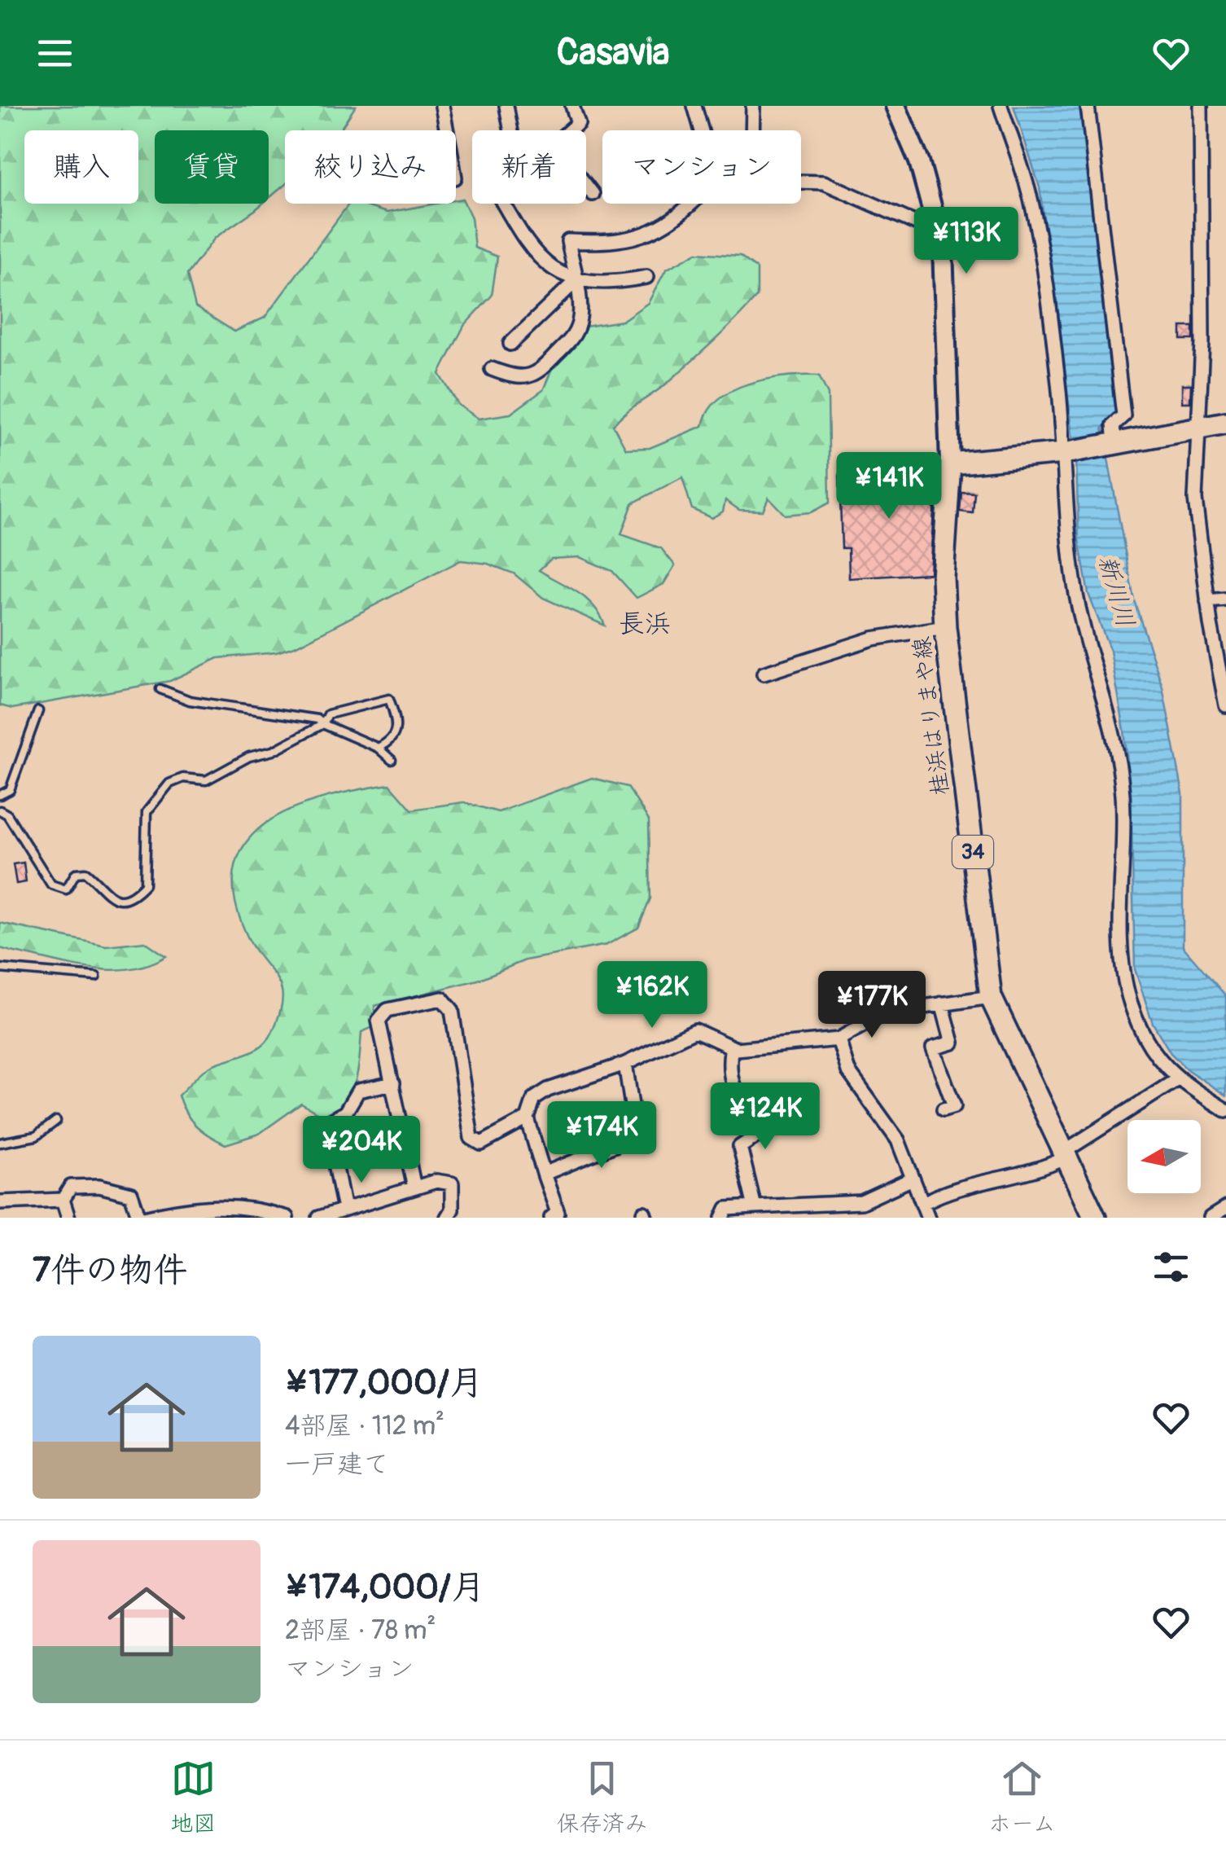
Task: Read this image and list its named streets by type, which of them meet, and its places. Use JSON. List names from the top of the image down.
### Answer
{
  "streets": {
    "main road": ["桂浜はりまや線", "34"]
  },
  "districts": ["長浜"],
  "water": ["新川川"],
  "north": "left",
  "page": {
    "header": "Casavia",
    "chip": [
      "購入",
      "賃貸",
      "絞り込み",
      "新着",
      "マンション"
    ],
    "price": [
      "¥113K",
      "¥141K",
      "¥162K",
      "¥177K",
      "¥124K",
      "¥174K",
      "¥204K"
    ],
    "heading": "7件の物件",
    "list": [
      {
        "name": "¥177,000/月",
        "note": "4部屋 · 112 m² · 一戸建て"
      },
      {
        "name": "¥174,000/月",
        "note": "2部屋 · 78 m² · マンション"
      }
    ],
    "tabs": ["地図", "保存済み", "ホーム"]
  }
}
